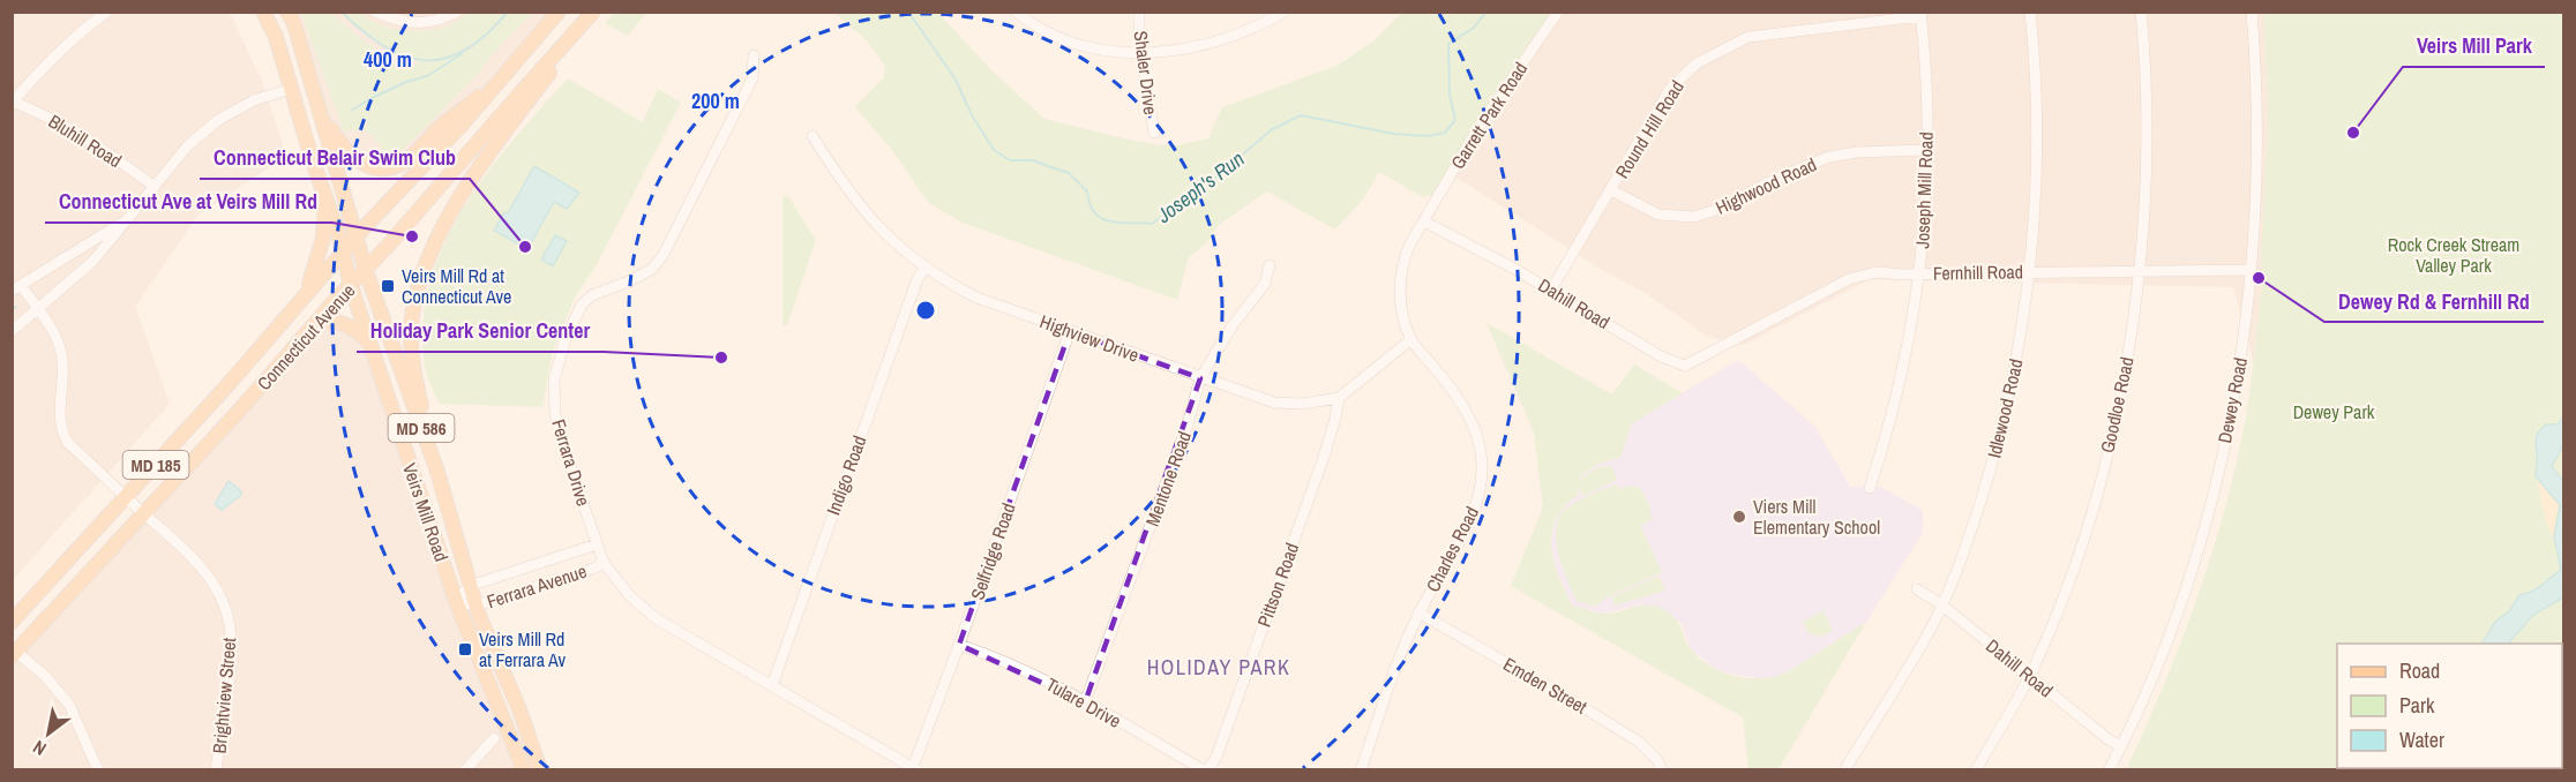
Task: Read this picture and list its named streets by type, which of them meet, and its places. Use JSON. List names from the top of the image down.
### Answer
{
  "streets": {
    "main road": [
      "Connecticut Avenue",
      "MD 586",
      "MD 185",
      "Veirs Mill Road"
    ],
    "street": [
      "Shaler Drive",
      "Garrett Park Road",
      "Round Hill Road",
      "Bluhill Road",
      "Highwood Road",
      "Joseph Mill Road",
      "Fernhill Road",
      "Dahill Road",
      "Highview Drive",
      "Dewey Road",
      "Goodloe Road",
      "Idlewood Road",
      "Ferrara Drive",
      "Indigo Road",
      "Mentone Road",
      "Charles Road",
      "Selfridge Road",
      "Pittson Road",
      "Ferrara Avenue",
      "Emden Street",
      "Brightview Street",
      "Tulare Drive"
    ]
  },
  "crossings": [
    ["Garrett Park Road", "Dahill Road"],
    ["Garrett Park Road", "Charles Road"],
    ["Round Hill Road", "Highwood Road"],
    ["Round Hill Road", "Joseph Mill Road"],
    ["Round Hill Road", "Dahill Road"],
    ["Highwood Road", "Joseph Mill Road"],
    ["Joseph Mill Road", "Fernhill Road"],
    ["Fernhill Road", "Dahill Road"],
    ["Fernhill Road", "Dewey Road"],
    ["Fernhill Road", "Goodloe Road"],
    ["Fernhill Road", "Idlewood Road"],
    ["Dahill Road", "Dewey Road"],
    ["Dahill Road", "Goodloe Road"],
    ["Dahill Road", "Idlewood Road"],
    ["Dahill Road", "Charles Road"],
    ["Connecticut Avenue", "Veirs Mill Road"],
    ["Connecticut Avenue", "Brightview Street"],
    ["Highview Drive", "Indigo Road"],
    ["Highview Drive", "Mentone Road"],
    ["Highview Drive", "Selfridge Road"],
    ["Highview Drive", "Pittson Road"],
    ["Ferrara Drive", "Indigo Road"],
    ["Ferrara Drive", "Selfridge Road"],
    ["Ferrara Drive", "Ferrara Avenue"],
    ["Mentone Road", "Tulare Drive"],
    ["Veirs Mill Road", "Ferrara Avenue"],
    ["Charles Road", "Emden Street"],
    ["Selfridge Road", "Tulare Drive"]
  ],
  "districts": ["HOLIDAY PARK"],
  "water": ["Joseph's Run"],
  "parks": ["Rock Creek Stream Valley Park", "Dewey Park"],
  "places": {
    "other": [
      "Veirs Mill Park",
      "Connecticut Ave at Veirs Mill Rd",
      "Connecticut Belair Swim Club",
      "Dewey Rd & Fernhill Rd",
      "Holiday Park Senior Center",
      "Viers Mill Elementary School"
    ],
    "transit": ["Veirs Mill Rd at Connecticut Ave", "Veirs Mill Rd at Ferrara Av"]
  },
  "legend": ["Road", "Park", "Water"],
  "north": "bottom left",
  "rings": ["400 m", "200 m"]
}
